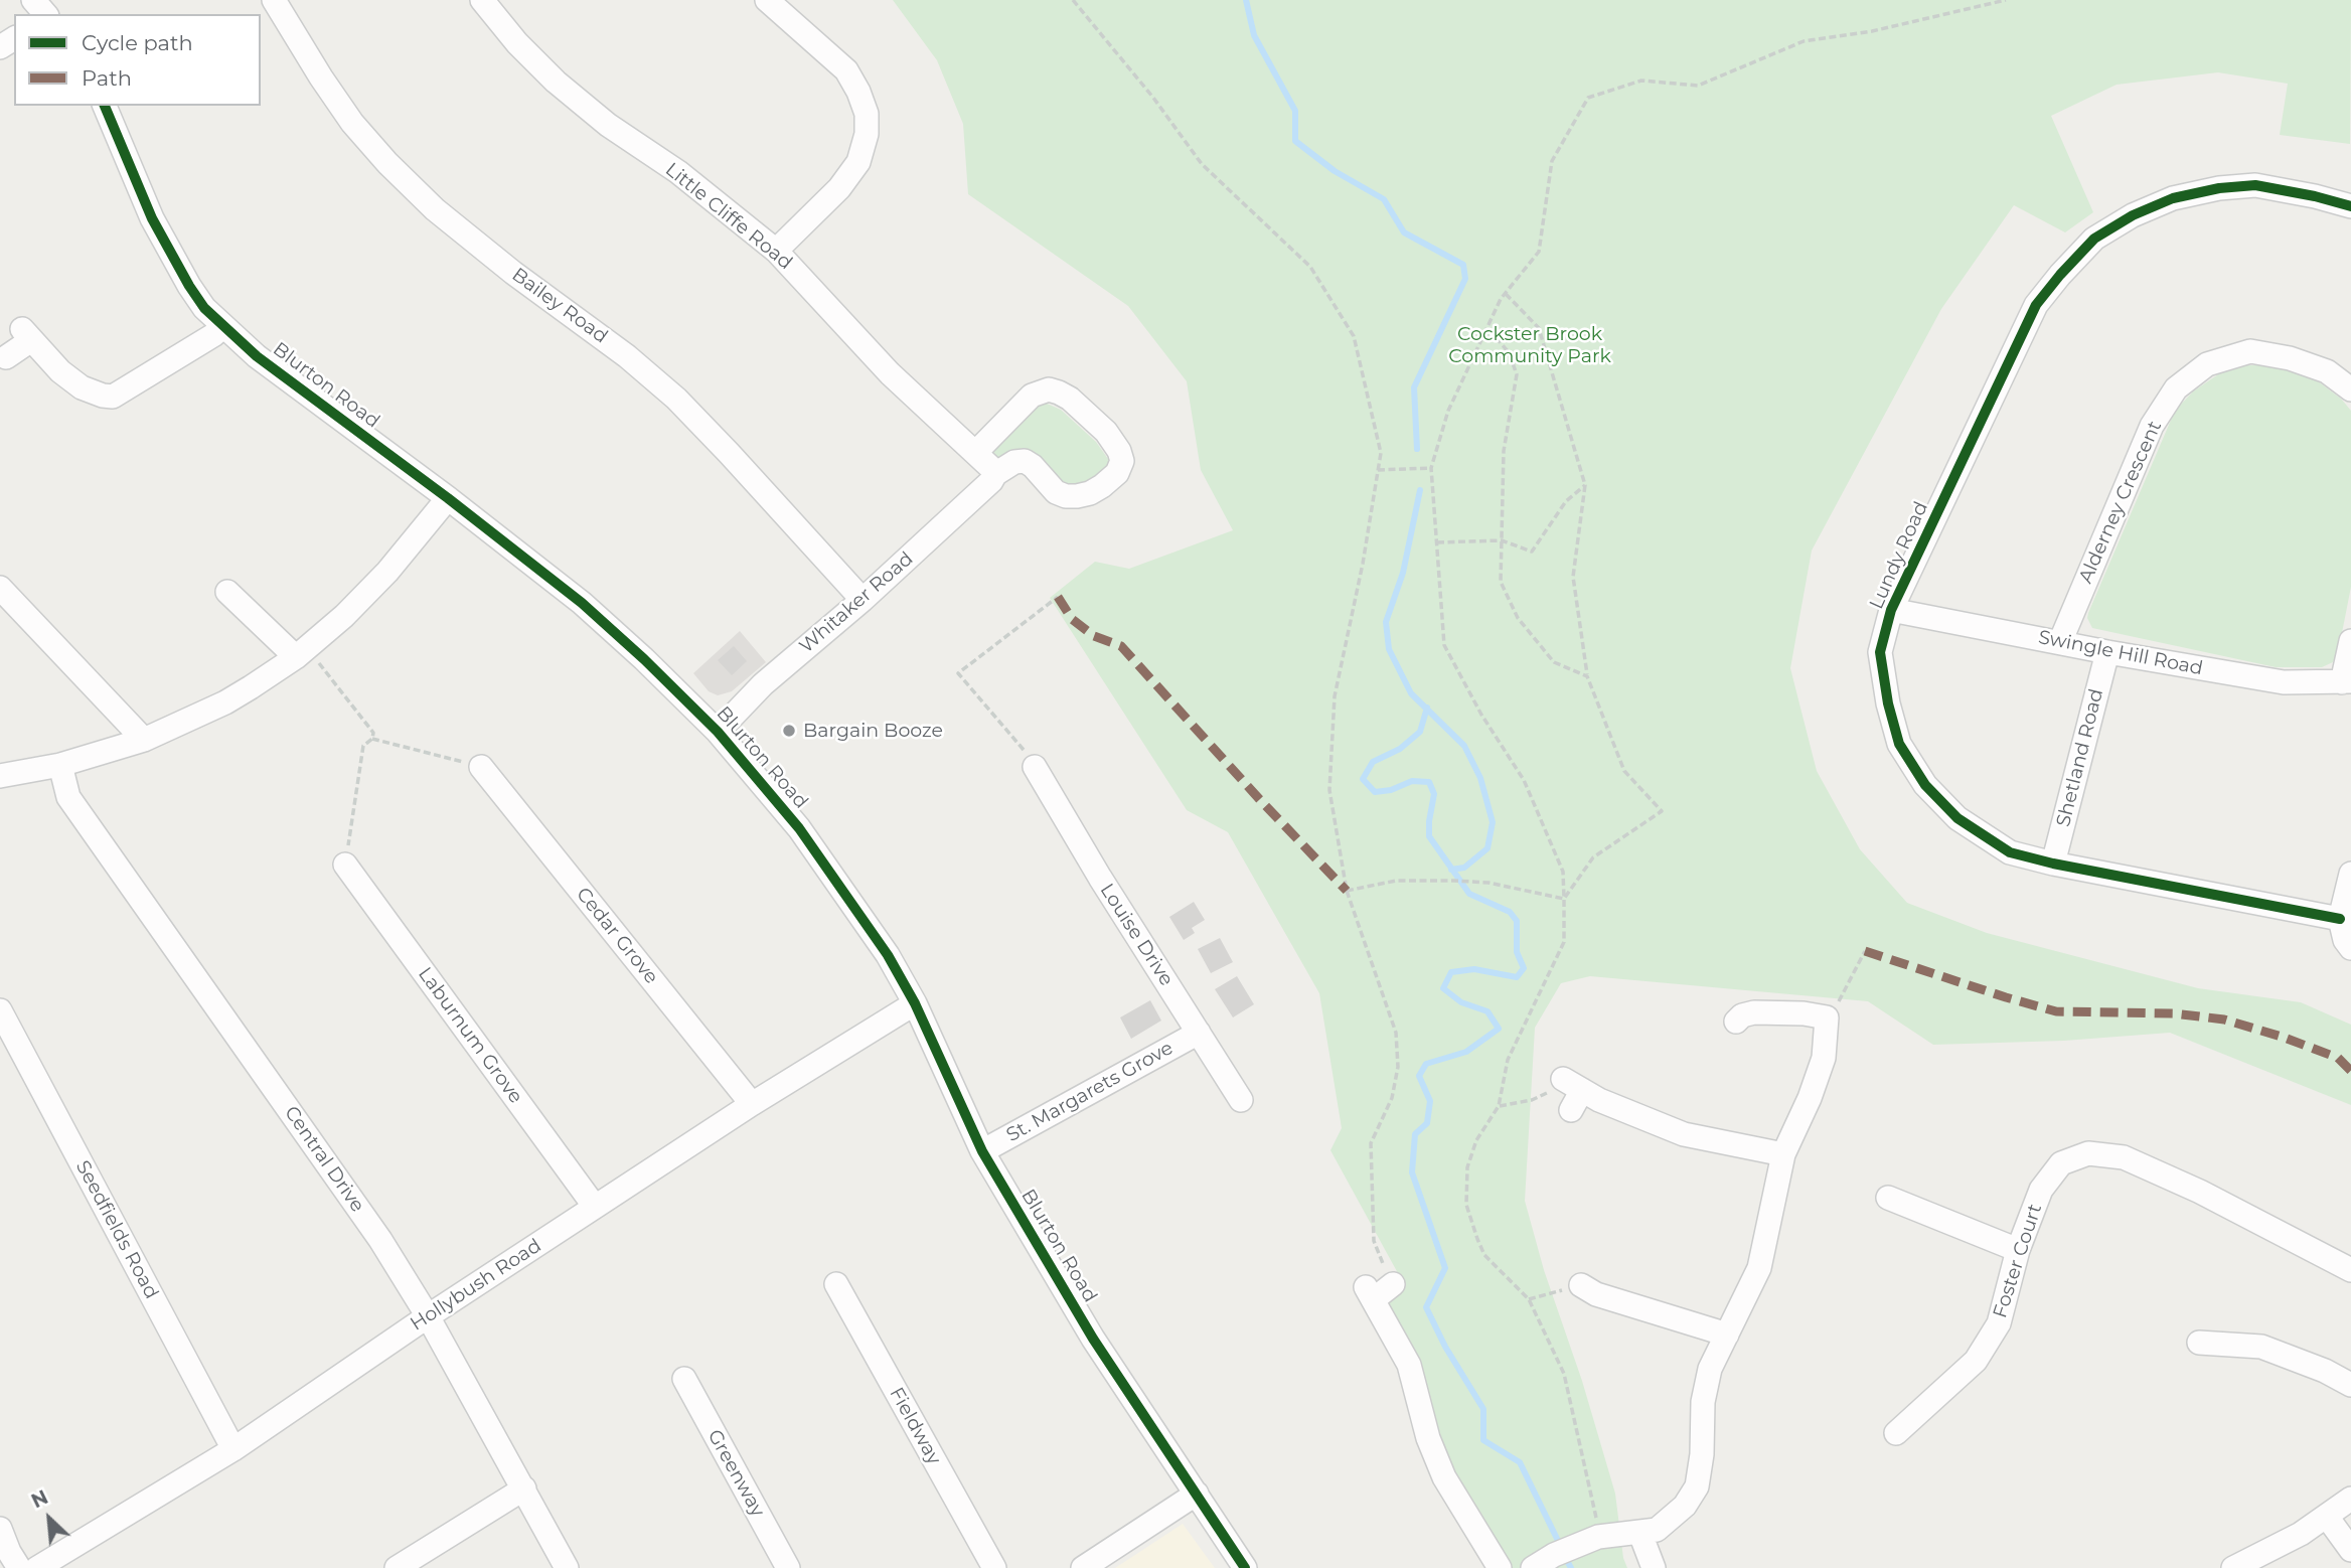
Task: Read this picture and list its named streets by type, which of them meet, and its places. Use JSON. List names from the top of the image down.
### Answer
{
  "streets": {
    "street": [
      "Little Cliffe Road",
      "Bailey Road",
      "Blurton Road",
      "Alderney Crescent",
      "Lundy Road",
      "Whitaker Road",
      "Swingle Hill Road",
      "Shetland Road",
      "Louise Drive",
      "Cedar Grove",
      "Laburnum Grove",
      "St. Margarets Grove",
      "Central Drive",
      "Seedfields Road",
      "Foster Court",
      "Hollybush Road",
      "Fieldway",
      "Greenway"
    ]
  },
  "crossings": [
    ["Little Cliffe Road", "Whitaker Road"],
    ["Bailey Road", "Whitaker Road"],
    ["Blurton Road", "Whitaker Road"],
    ["Blurton Road", "St. Margarets Grove"],
    ["Blurton Road", "Hollybush Road"],
    ["Alderney Crescent", "Swingle Hill Road"],
    ["Lundy Road", "Swingle Hill Road"],
    ["Lundy Road", "Shetland Road"],
    ["Swingle Hill Road", "Shetland Road"],
    ["Louise Drive", "St. Margarets Grove"],
    ["Cedar Grove", "Hollybush Road"],
    ["Laburnum Grove", "Hollybush Road"],
    ["Central Drive", "Hollybush Road"],
    ["Seedfields Road", "Hollybush Road"]
  ],
  "parks": ["Cockster Brook Community Park"],
  "places": ["Bargain Booze"],
  "legend": ["Cycle path", "Path"],
  "north": "top left"
}
